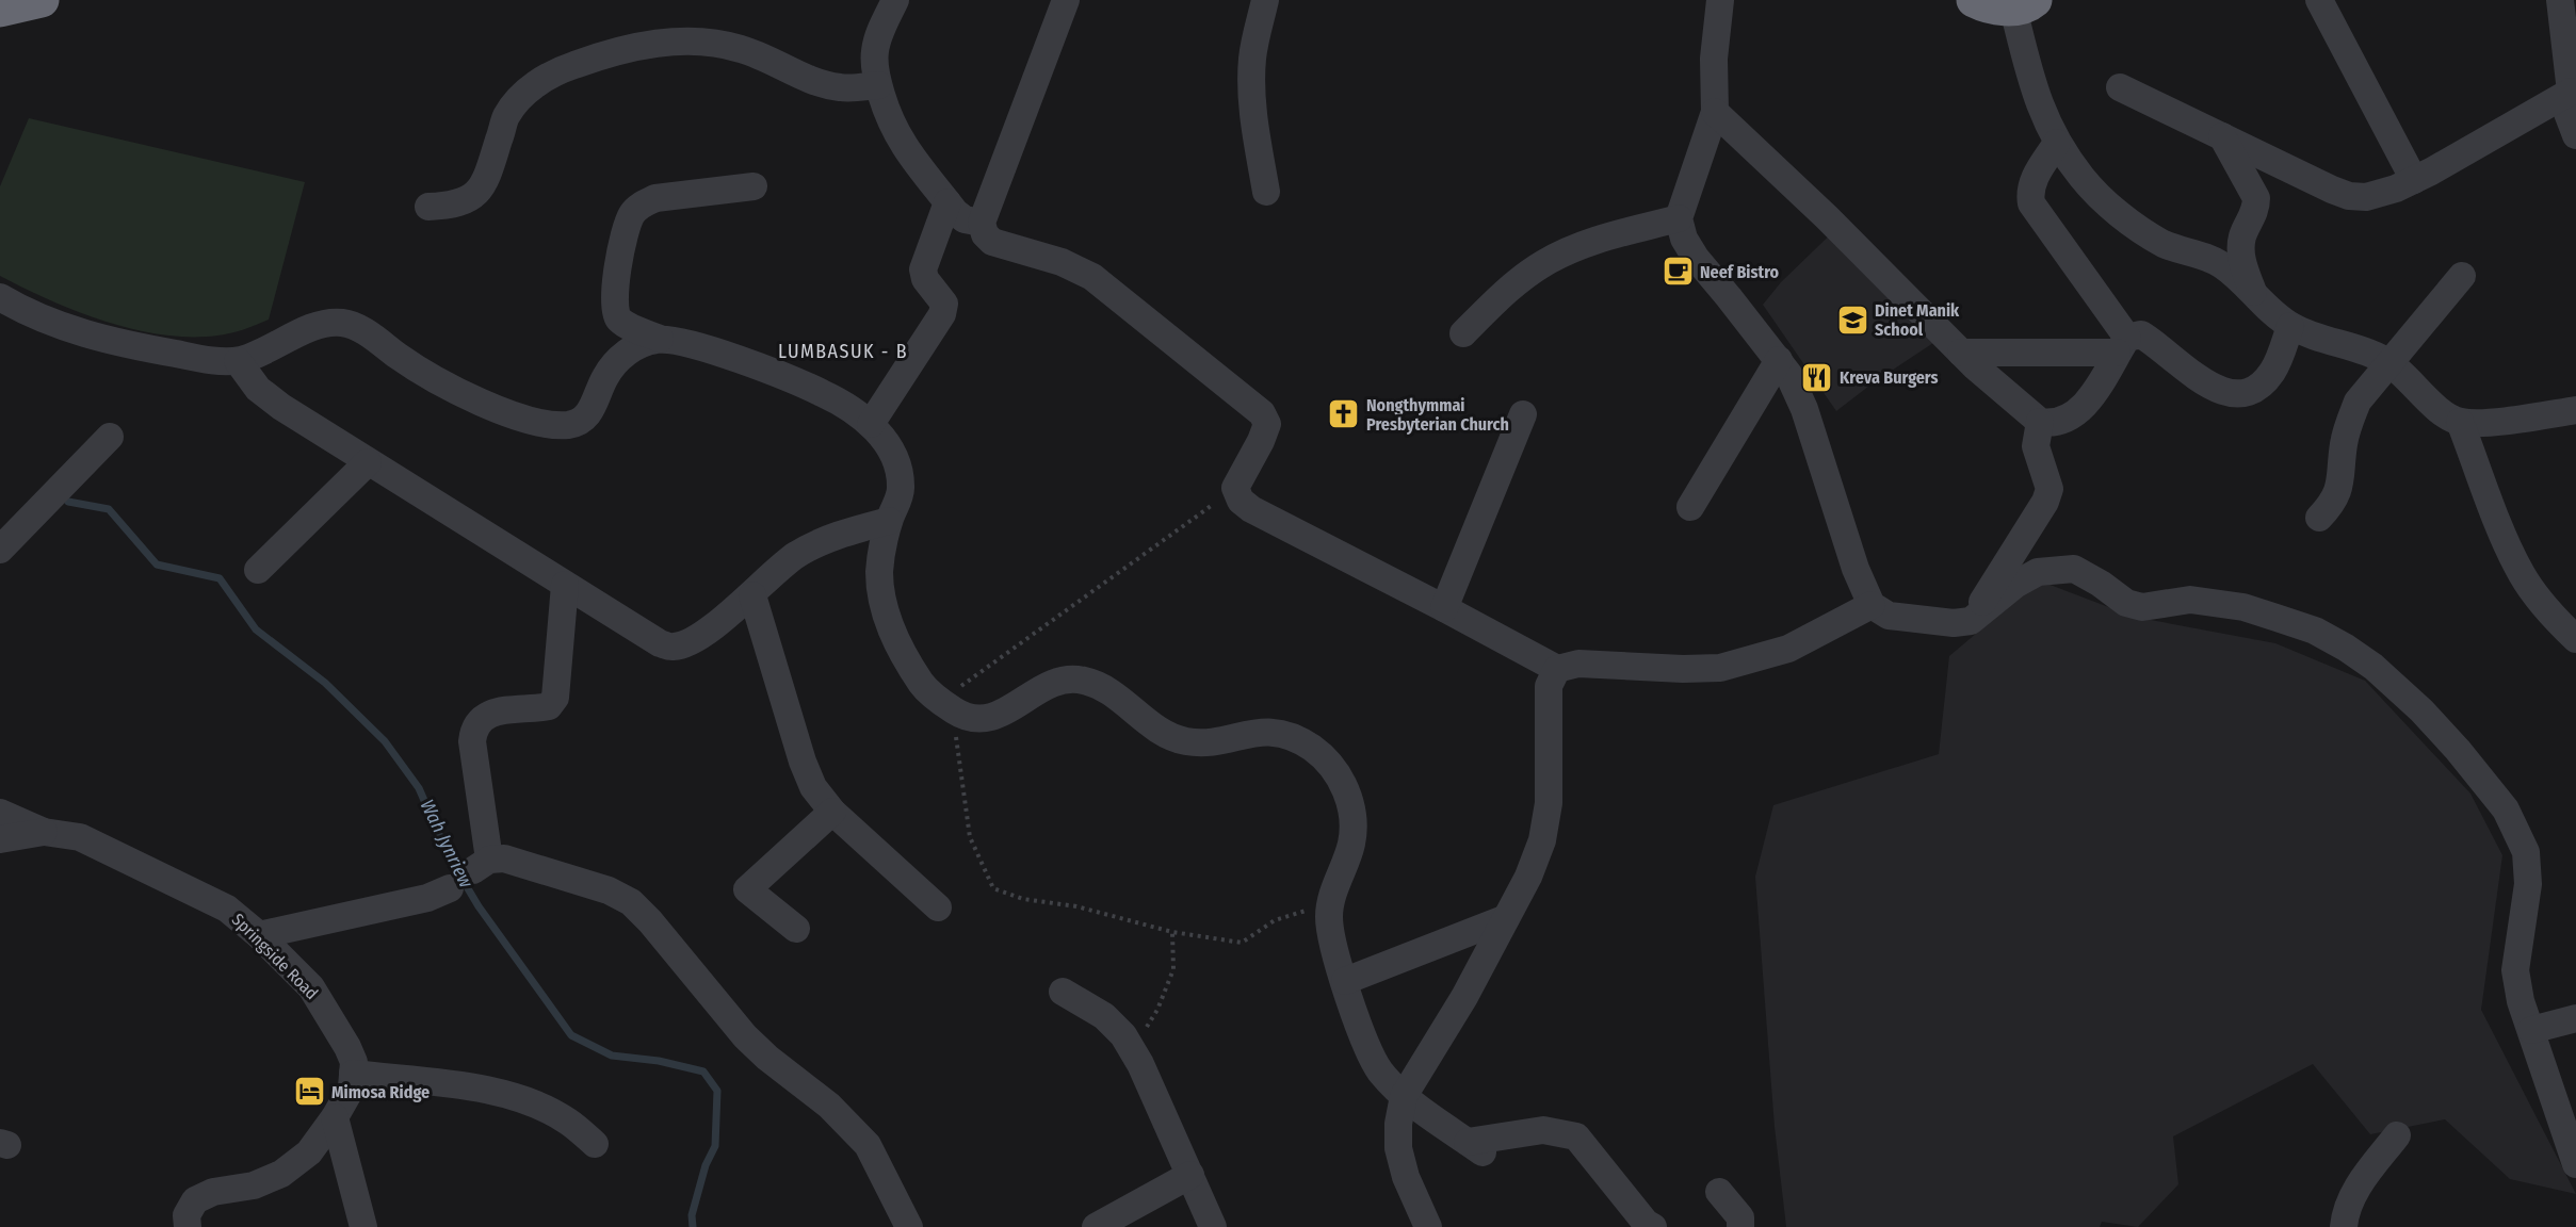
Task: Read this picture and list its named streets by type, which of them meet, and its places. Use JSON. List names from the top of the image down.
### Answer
{
  "streets": {
    "street": ["Springside Road"]
  },
  "districts": ["LUMBASUK - B"],
  "water": ["Wah Jynriew"],
  "places": {
    "cafe": ["Neef Bistro"],
    "school or university": ["Dinet Manik School"],
    "restaurant": ["Kreva Burgers"],
    "church": ["Nongthymmai Presbyterian Church"],
    "hotel": ["Mimosa Ridge"]
  }
}
